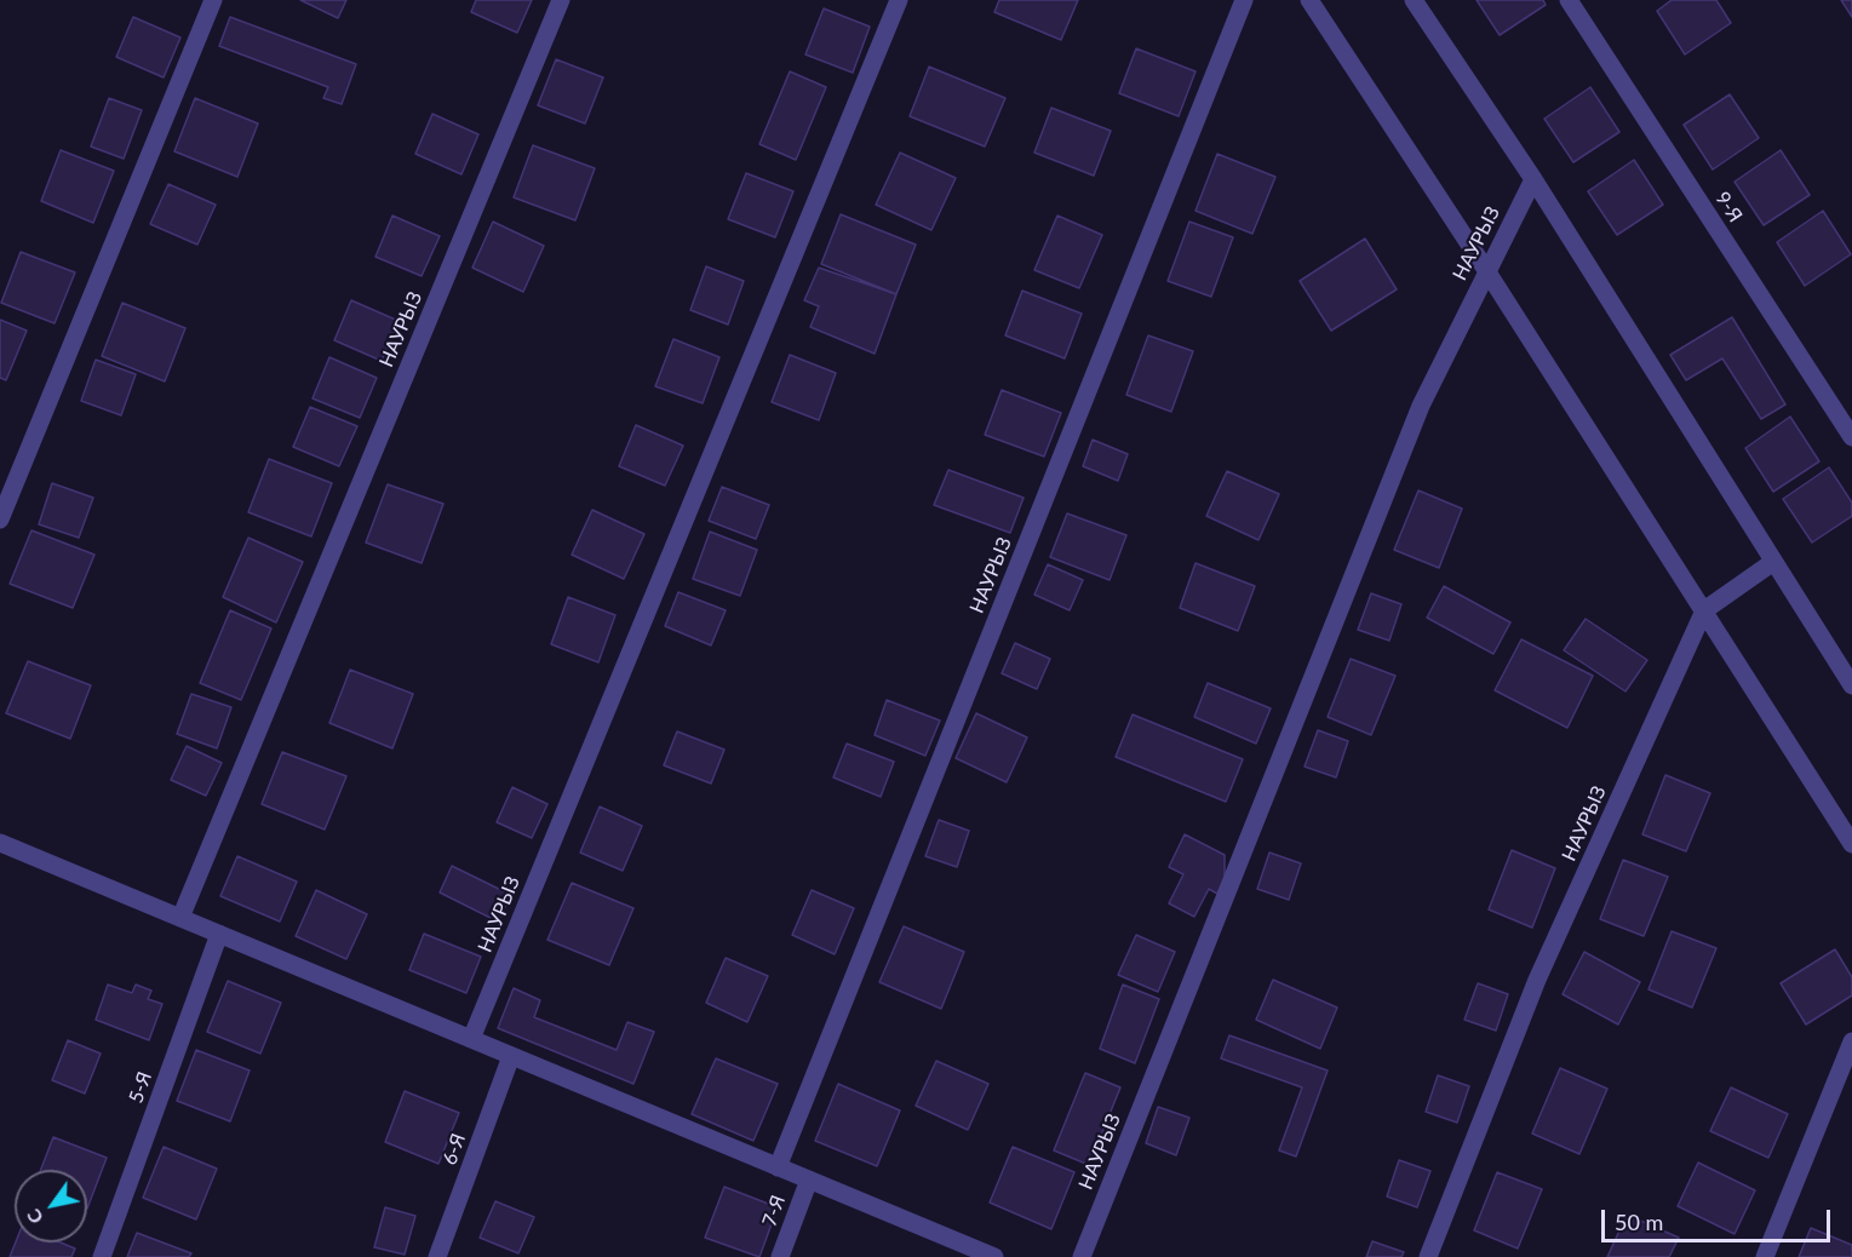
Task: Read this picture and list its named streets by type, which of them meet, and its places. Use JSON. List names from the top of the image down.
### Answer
{
  "streets": {
    "street": [
      "9-Я",
      "НАУРЫЗ",
      "5-Я",
      "6-Я",
      "7-Я"
    ]
  },
  "scale_bar": "50 m",
  "north": "bottom left"
}
